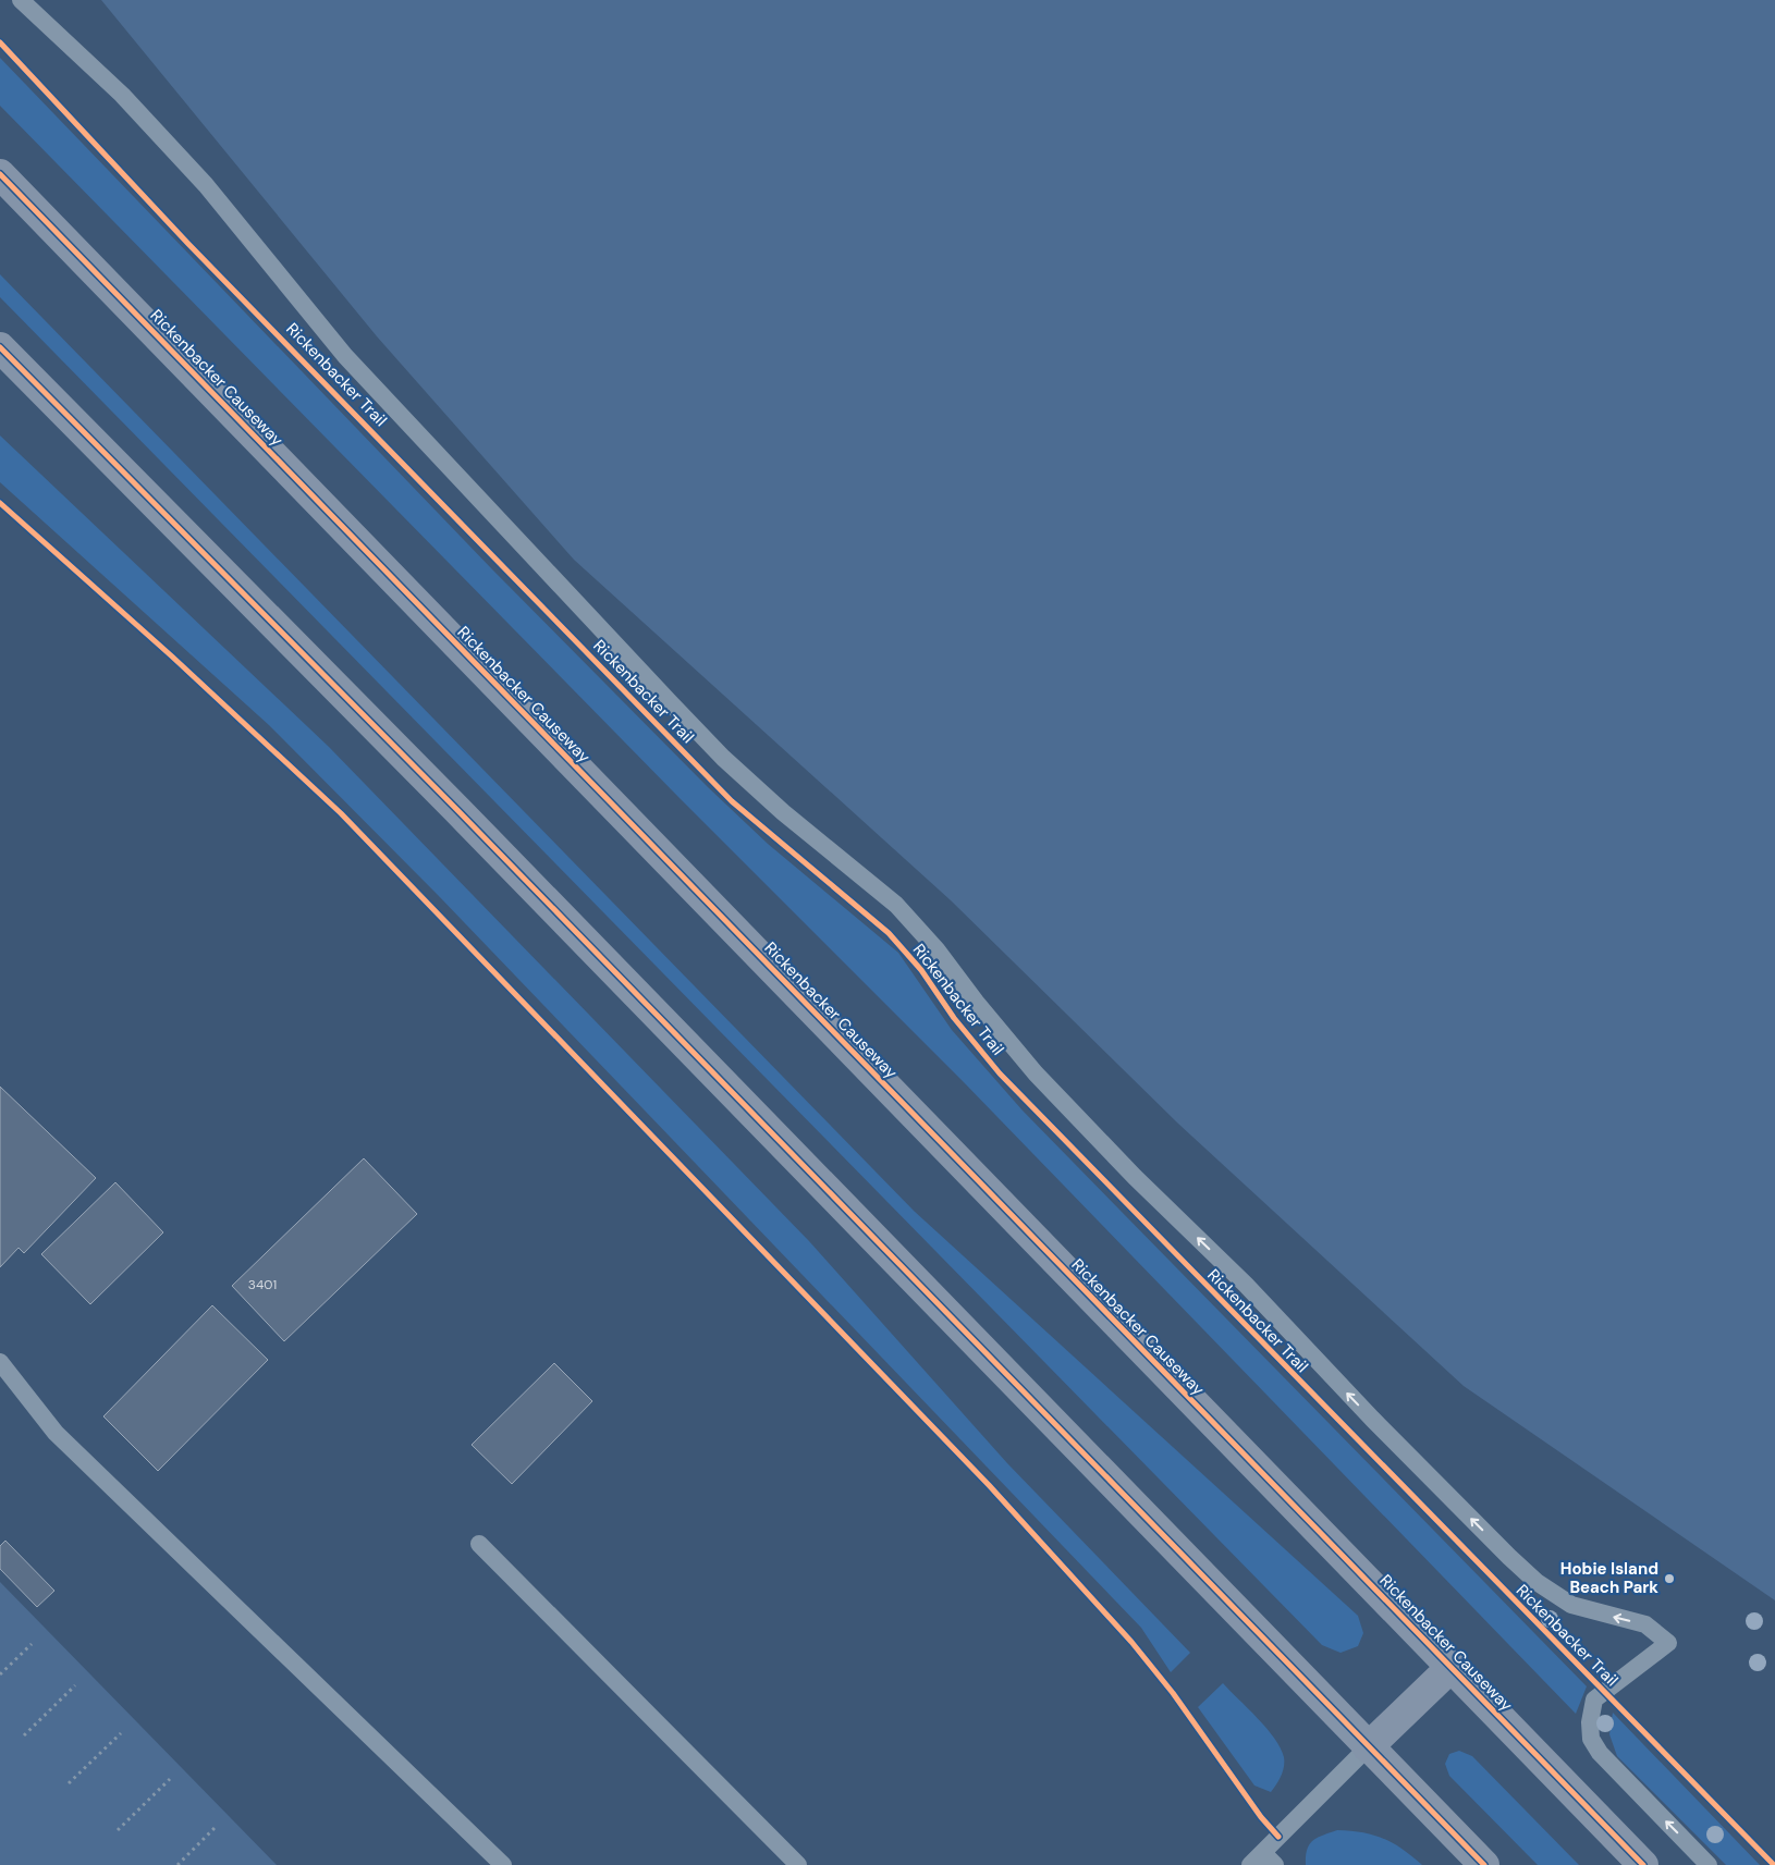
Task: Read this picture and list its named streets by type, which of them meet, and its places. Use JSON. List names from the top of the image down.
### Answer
{
  "streets": {
    "main road": ["Rickenbacker Causeway"],
    "cycle path": ["Rickenbacker Trail"]
  },
  "places": ["Hobie Island Beach Park"],
  "house_numbers": ["3401"]
}
